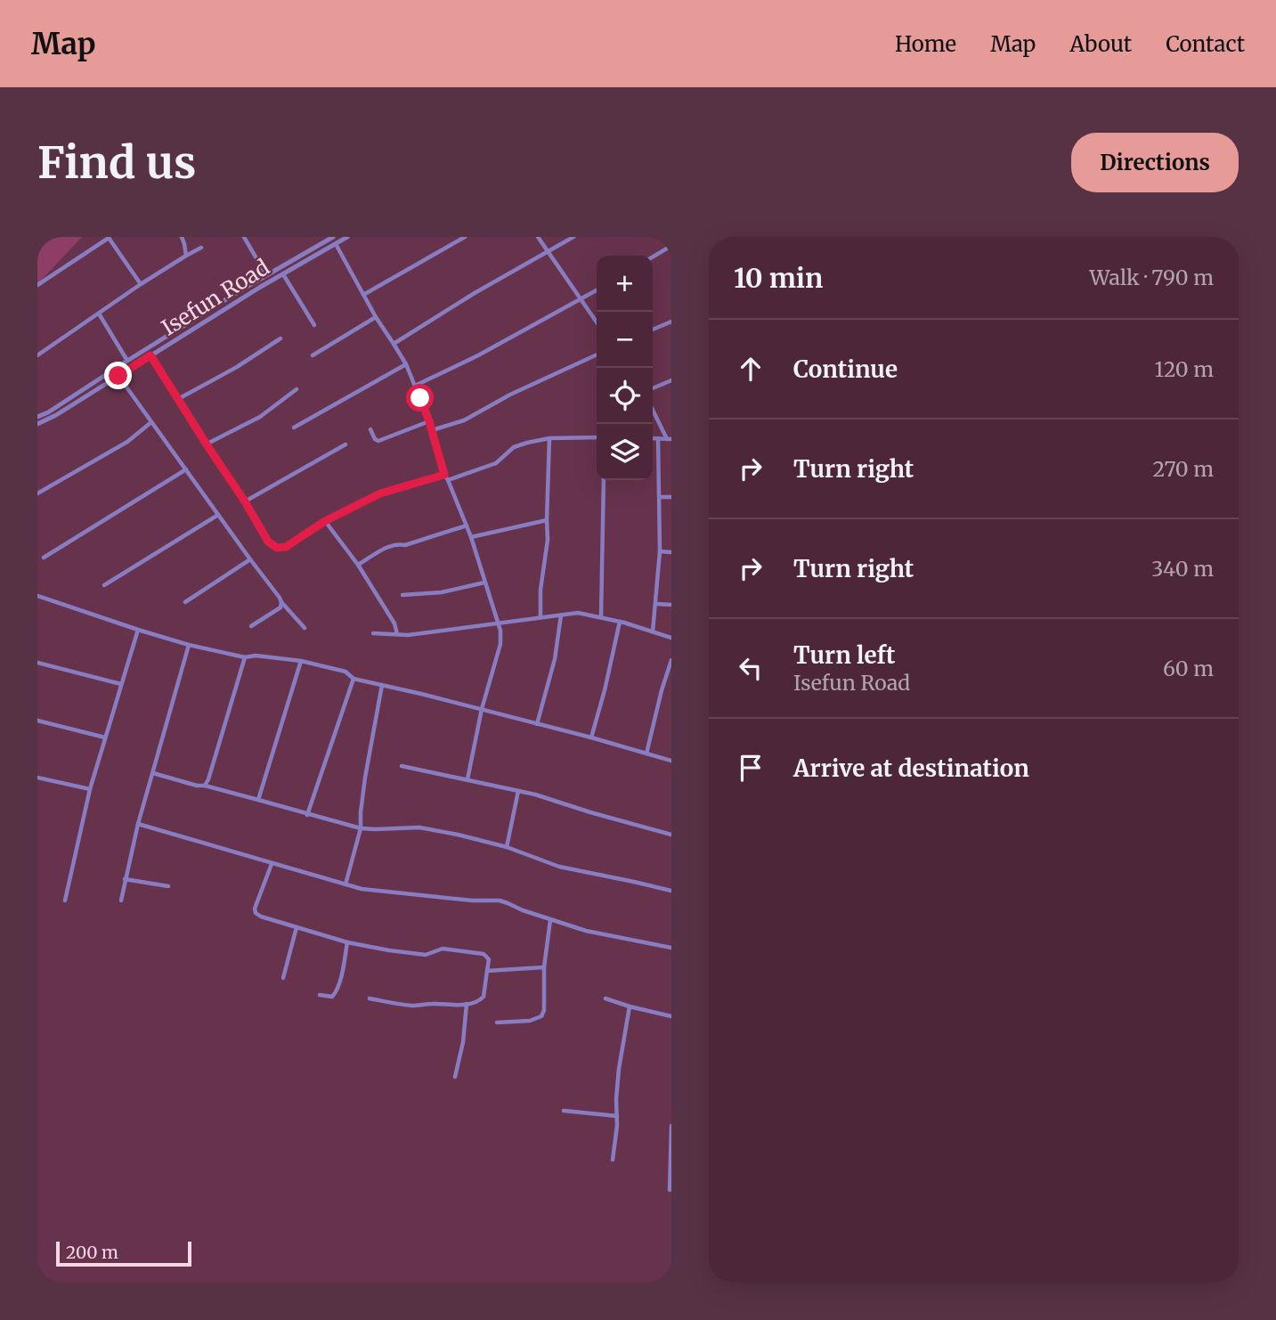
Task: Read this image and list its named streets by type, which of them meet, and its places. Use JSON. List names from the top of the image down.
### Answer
{
  "streets": {
    "street": ["Isefun Road"]
  },
  "scale_bar": "200 m",
  "page": {
    "header": "Map",
    "nav": [
      "Home",
      "Map",
      "About",
      "Contact"
    ],
    "buttons": "Directions",
    "title": "Find us",
    "heading": ["10 min", "Walk · 790 m"],
    "map_buttons": ["+", "−"],
    "list": [
      ["Continue", "120 m"],
      ["Turn right", "270 m"],
      ["Turn right", "340 m"],
      ["Turn left", "Isefun Road", "60 m"],
      "Arrive at destination"
    ],
    "scale": "200 m"
  }
}
